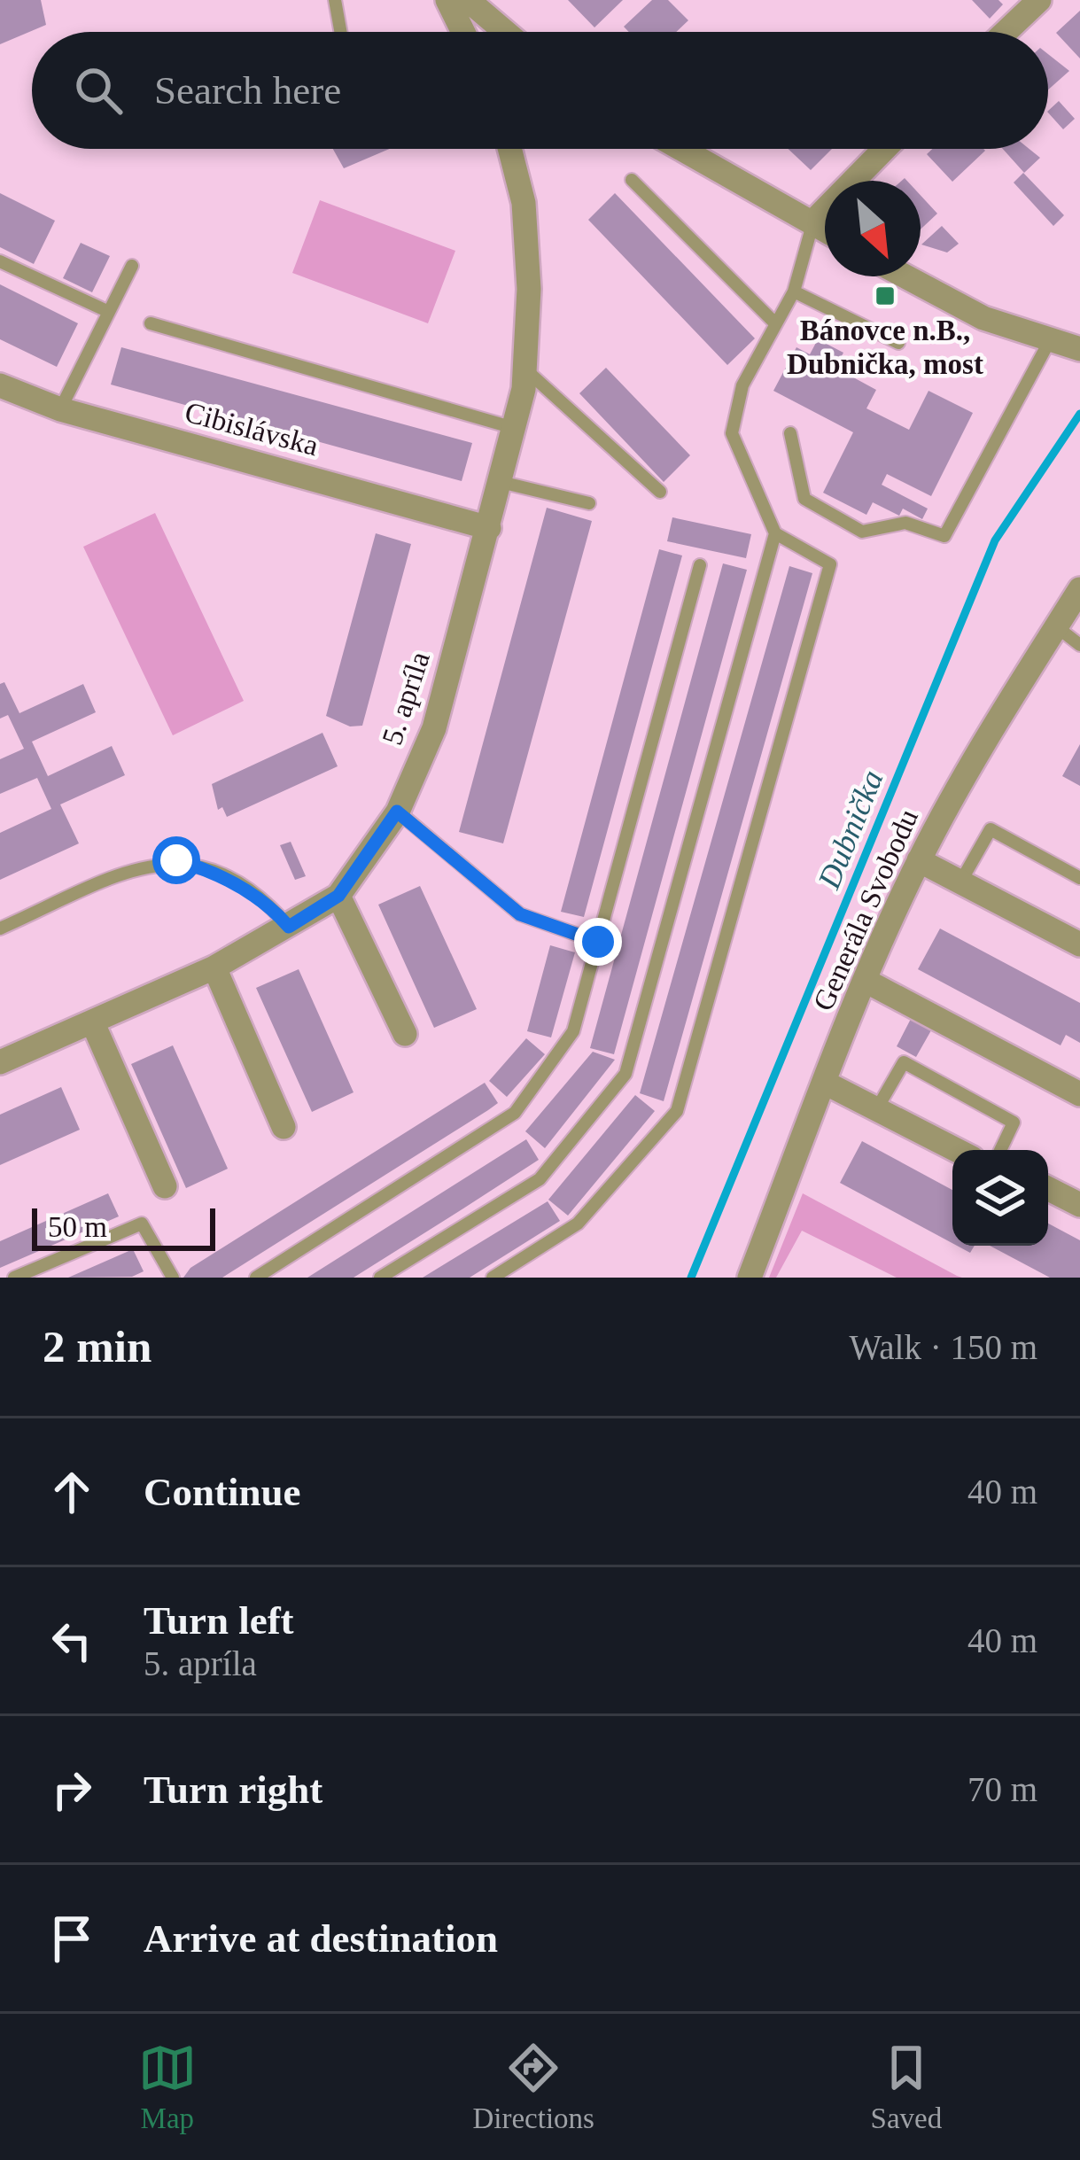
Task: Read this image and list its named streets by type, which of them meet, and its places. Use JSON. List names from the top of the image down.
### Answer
{
  "streets": {
    "street": ["Cibislávska", "5. apríla", "Generála Svobodu"]
  },
  "crossings": [
    ["Cibislávska", "5. apríla"]
  ],
  "water": ["Dubnička"],
  "places": {
    "transit": ["Bánovce n.B., Dubnička, most"]
  },
  "scale_bar": "50 m",
  "north": "bottom right",
  "page": {
    "search": "Search here",
    "scale": "50 m",
    "heading": ["2 min", "Walk · 150 m"],
    "list": [
      ["Continue", "40 m"],
      ["Turn left", "5. apríla", "40 m"],
      ["Turn right", "70 m"],
      "Arrive at destination"
    ],
    "nav": ["Map", "Directions", "Saved"]
  }
}
